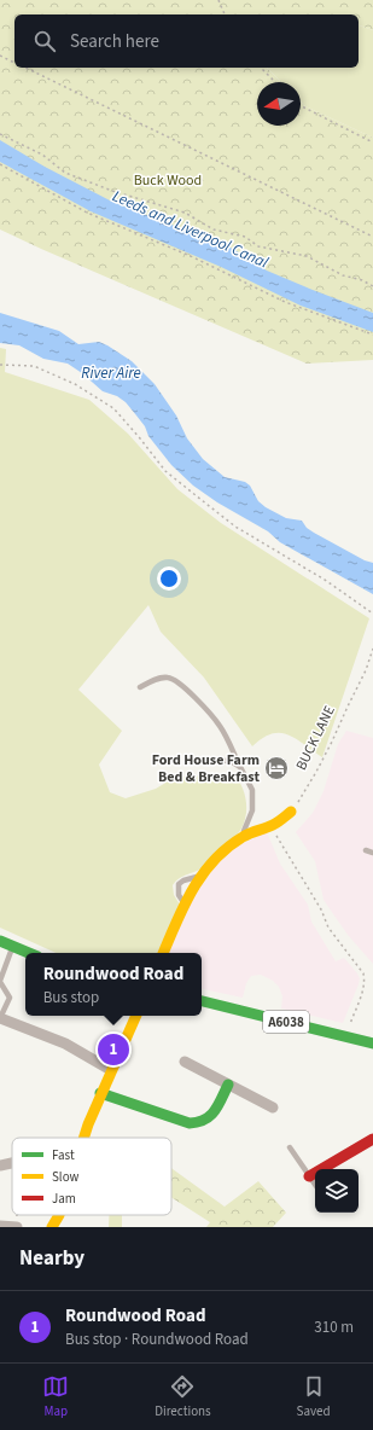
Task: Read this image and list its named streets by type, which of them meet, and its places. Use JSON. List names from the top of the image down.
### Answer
{
  "streets": {
    "street": ["A6038"],
    "path": ["BUCK LANE"]
  },
  "water": ["Leeds and Liverpool Canal", "River Aire"],
  "parks": ["Buck Wood"],
  "places": {
    "hotel": ["Ford House Farm Bed & Breakfast"]
  },
  "legend": ["Fast", "Slow", "Jam"],
  "north": "left",
  "page": {
    "search": "Search here",
    "popup": ["Roundwood Road", "Bus stop"],
    "pins": "1",
    "heading": "Nearby",
    "list": [
      {
        "mark": "1",
        "name": "Roundwood Road",
        "note": "Bus stop · Roundwood Road",
        "value": "310 m"
      }
    ],
    "nav": ["Map", "Directions", "Saved"]
  }
}
